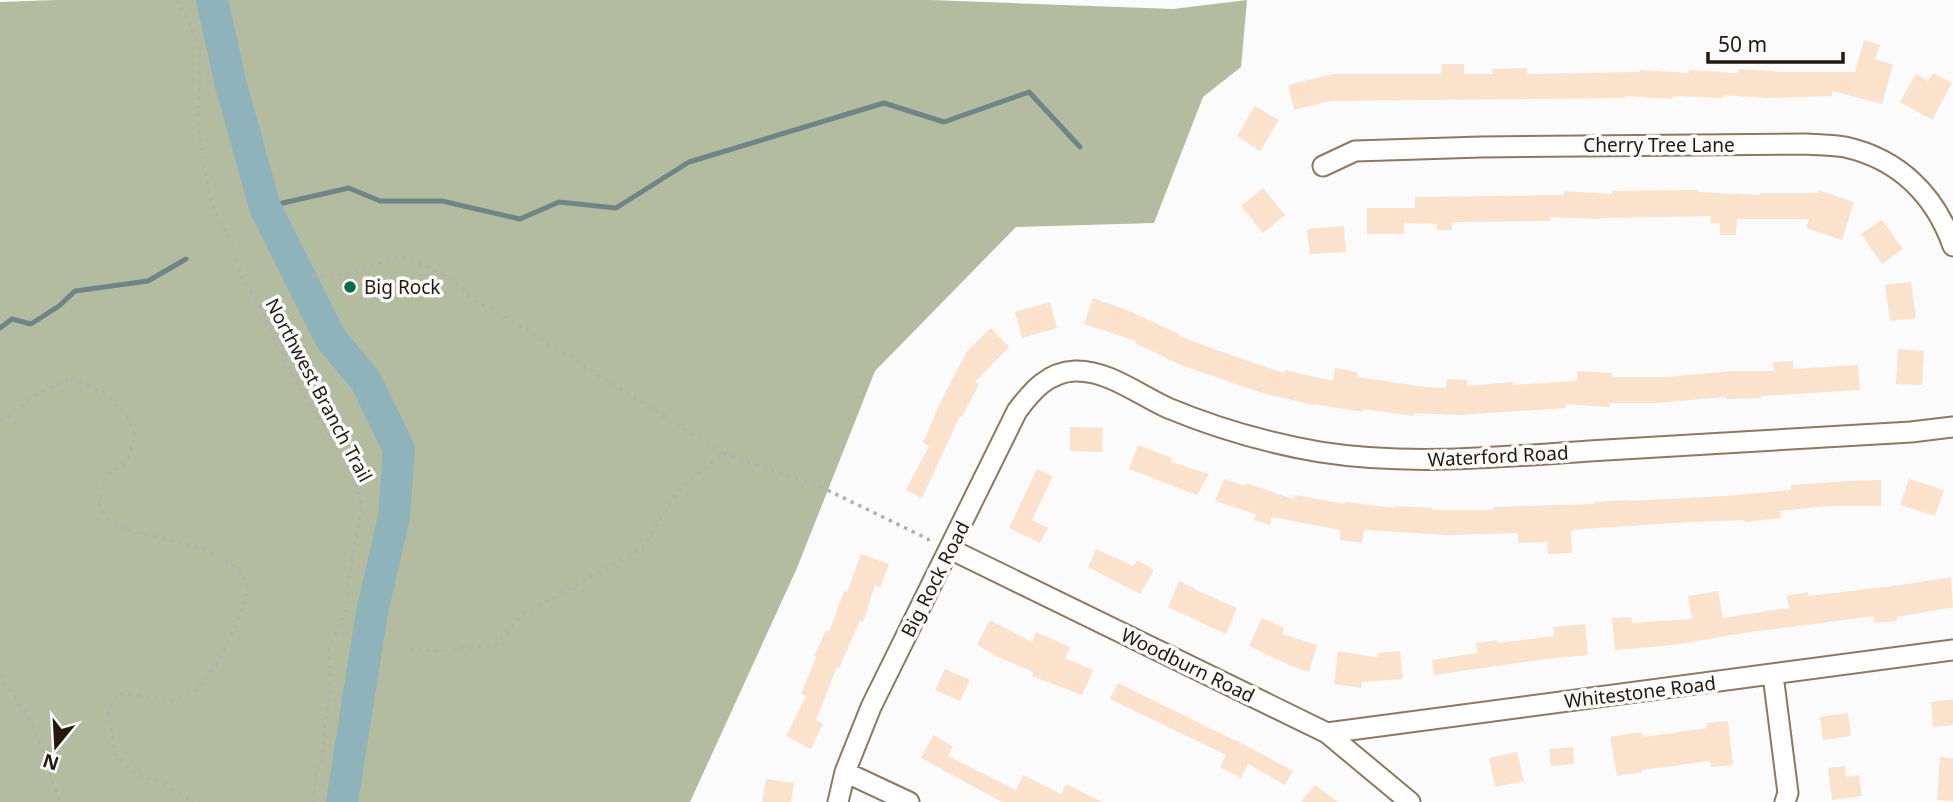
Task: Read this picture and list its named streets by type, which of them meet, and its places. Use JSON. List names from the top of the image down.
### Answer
{
  "streets": {
    "street": [
      "Cherry Tree Lane",
      "Waterford Road",
      "Big Rock Road",
      "Woodburn Road",
      "Whitestone Road"
    ],
    "path": ["Northwest Branch Trail"]
  },
  "crossings": [
    ["Waterford Road", "Big Rock Road"],
    ["Big Rock Road", "Woodburn Road"],
    ["Woodburn Road", "Whitestone Road"]
  ],
  "places": ["Big Rock"],
  "scale_bar": "50 m",
  "north": "bottom"
}
